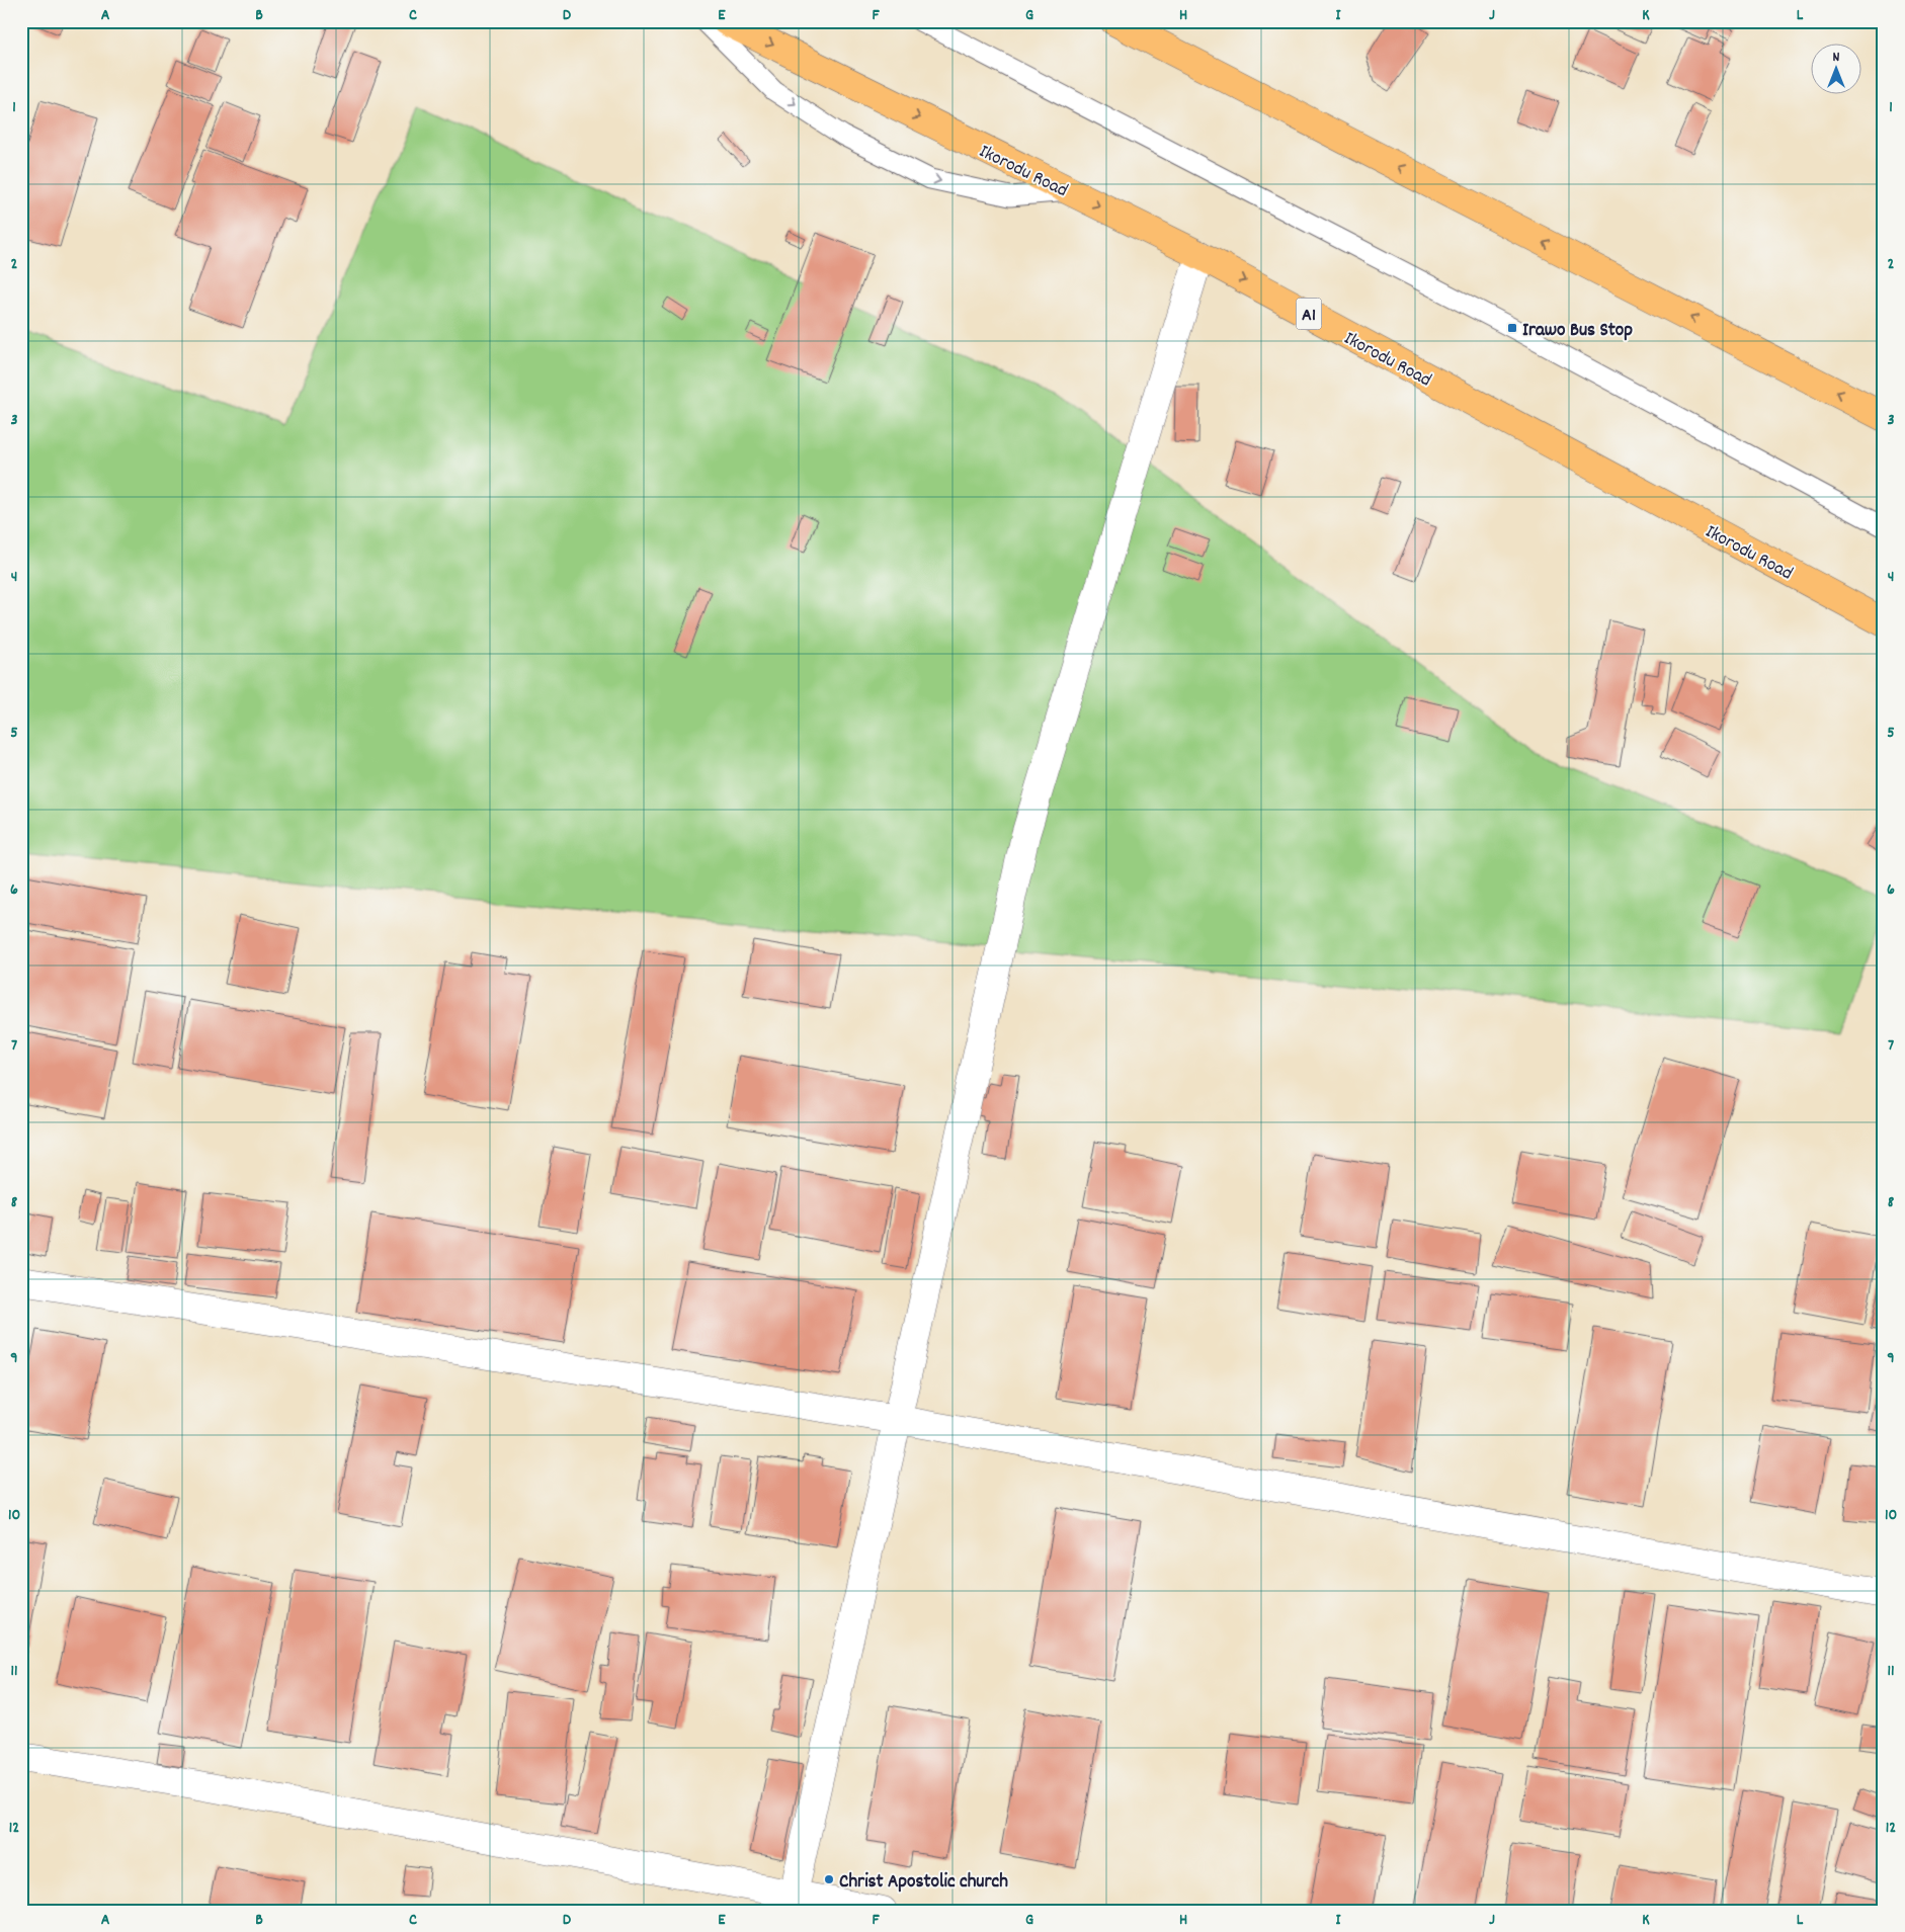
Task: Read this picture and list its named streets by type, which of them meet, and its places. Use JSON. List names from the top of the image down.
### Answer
{
  "streets": {
    "highway": ["Ikorodu Road", "A1"]
  },
  "places": {
    "transit": ["Irawo Bus Stop"],
    "other": ["Christ Apostolic church"]
  },
  "north": "top",
  "grid": {
    "columns": [
      "A",
      "B",
      "C",
      "D",
      "E",
      "F",
      "G",
      "H",
      "I",
      "J",
      "K",
      "L"
    ],
    "rows": [
      "1",
      "2",
      "3",
      "4",
      "5",
      "6",
      "7",
      "8",
      "9",
      "10",
      "11",
      "12"
    ]
  }
}
